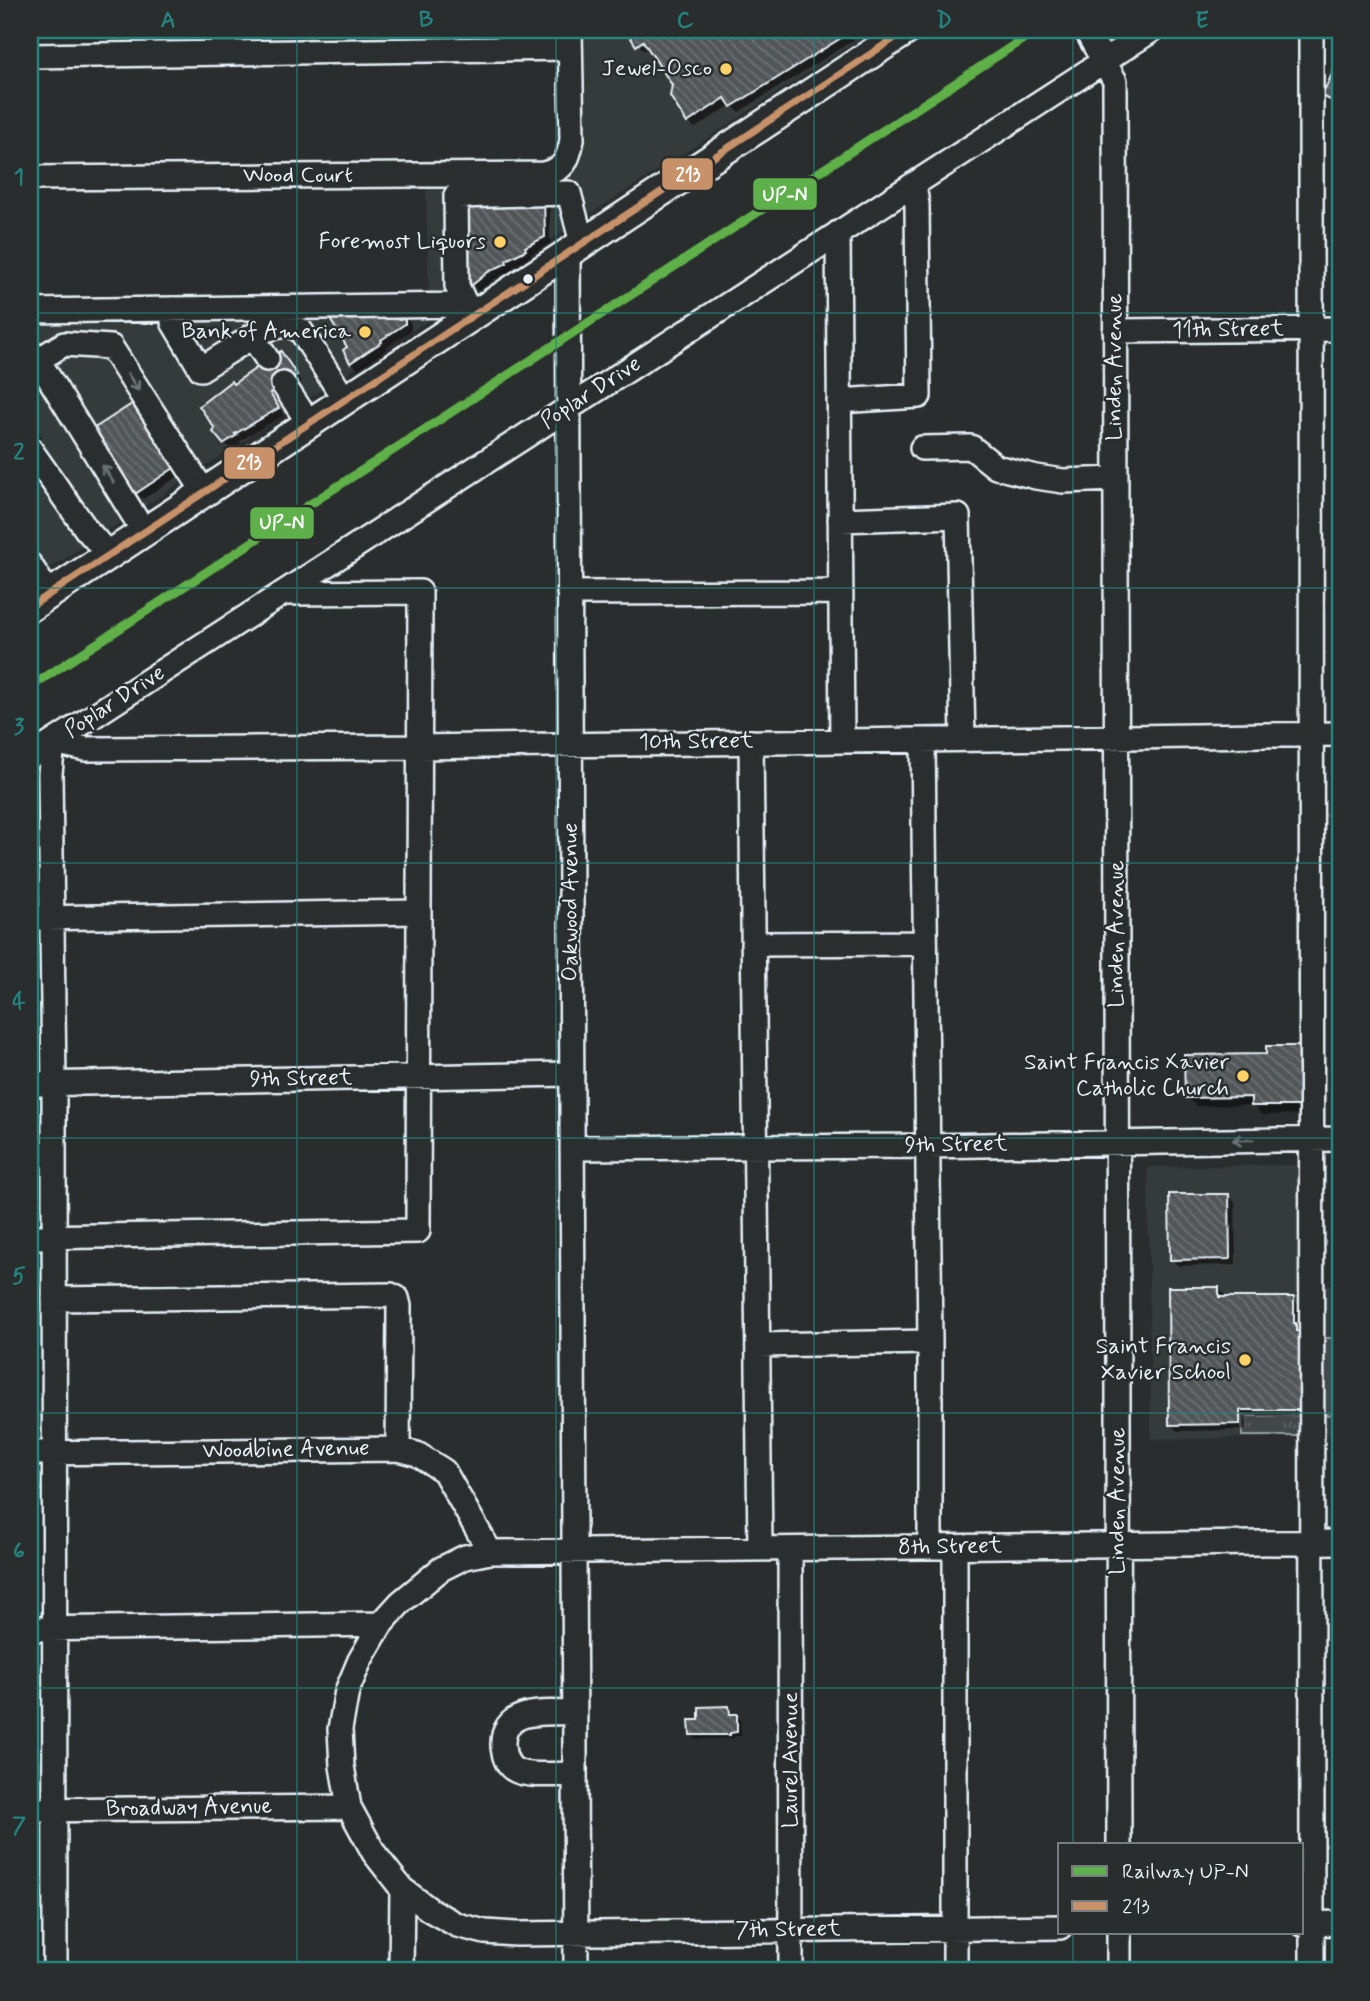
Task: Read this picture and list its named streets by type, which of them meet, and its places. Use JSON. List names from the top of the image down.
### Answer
{
  "streets": {
    "street": [
      "Wood Court",
      "11th Street",
      "Linden Avenue",
      "Poplar Drive",
      "10th Street",
      "Oakwood Avenue",
      "9th Street",
      "Woodbine Avenue",
      "8th Street",
      "Laurel Avenue",
      "Broadway Avenue",
      "7th Street"
    ]
  },
  "crossings": [
    ["11th Street", "Linden Avenue"],
    ["Linden Avenue", "Poplar Drive"],
    ["Linden Avenue", "10th Street"],
    ["Linden Avenue", "9th Street"],
    ["Linden Avenue", "8th Street"],
    ["Poplar Drive", "10th Street"],
    ["Poplar Drive", "Oakwood Avenue"],
    ["10th Street", "Oakwood Avenue"],
    ["Oakwood Avenue", "9th Street"],
    ["Oakwood Avenue", "8th Street"],
    ["Oakwood Avenue", "7th Street"],
    ["Woodbine Avenue", "8th Street"],
    ["8th Street", "Laurel Avenue"],
    ["8th Street", "Broadway Avenue"],
    ["8th Street", "7th Street"],
    ["Laurel Avenue", "7th Street"],
    ["Broadway Avenue", "7th Street"]
  ],
  "places": [
    "Jewel-Osco",
    "Foremost Liquors",
    "Bank of America",
    "Saint Francis Xavier Catholic Church",
    "Saint Francis Xavier School"
  ],
  "lines": ["rail line UP-N", "transit line 213"],
  "legend": ["Railway UP-N", "213"],
  "grid": {
    "columns": [
      "A",
      "B",
      "C",
      "D",
      "E"
    ],
    "rows": [
      "1",
      "2",
      "3",
      "4",
      "5",
      "6",
      "7"
    ]
  }
}
